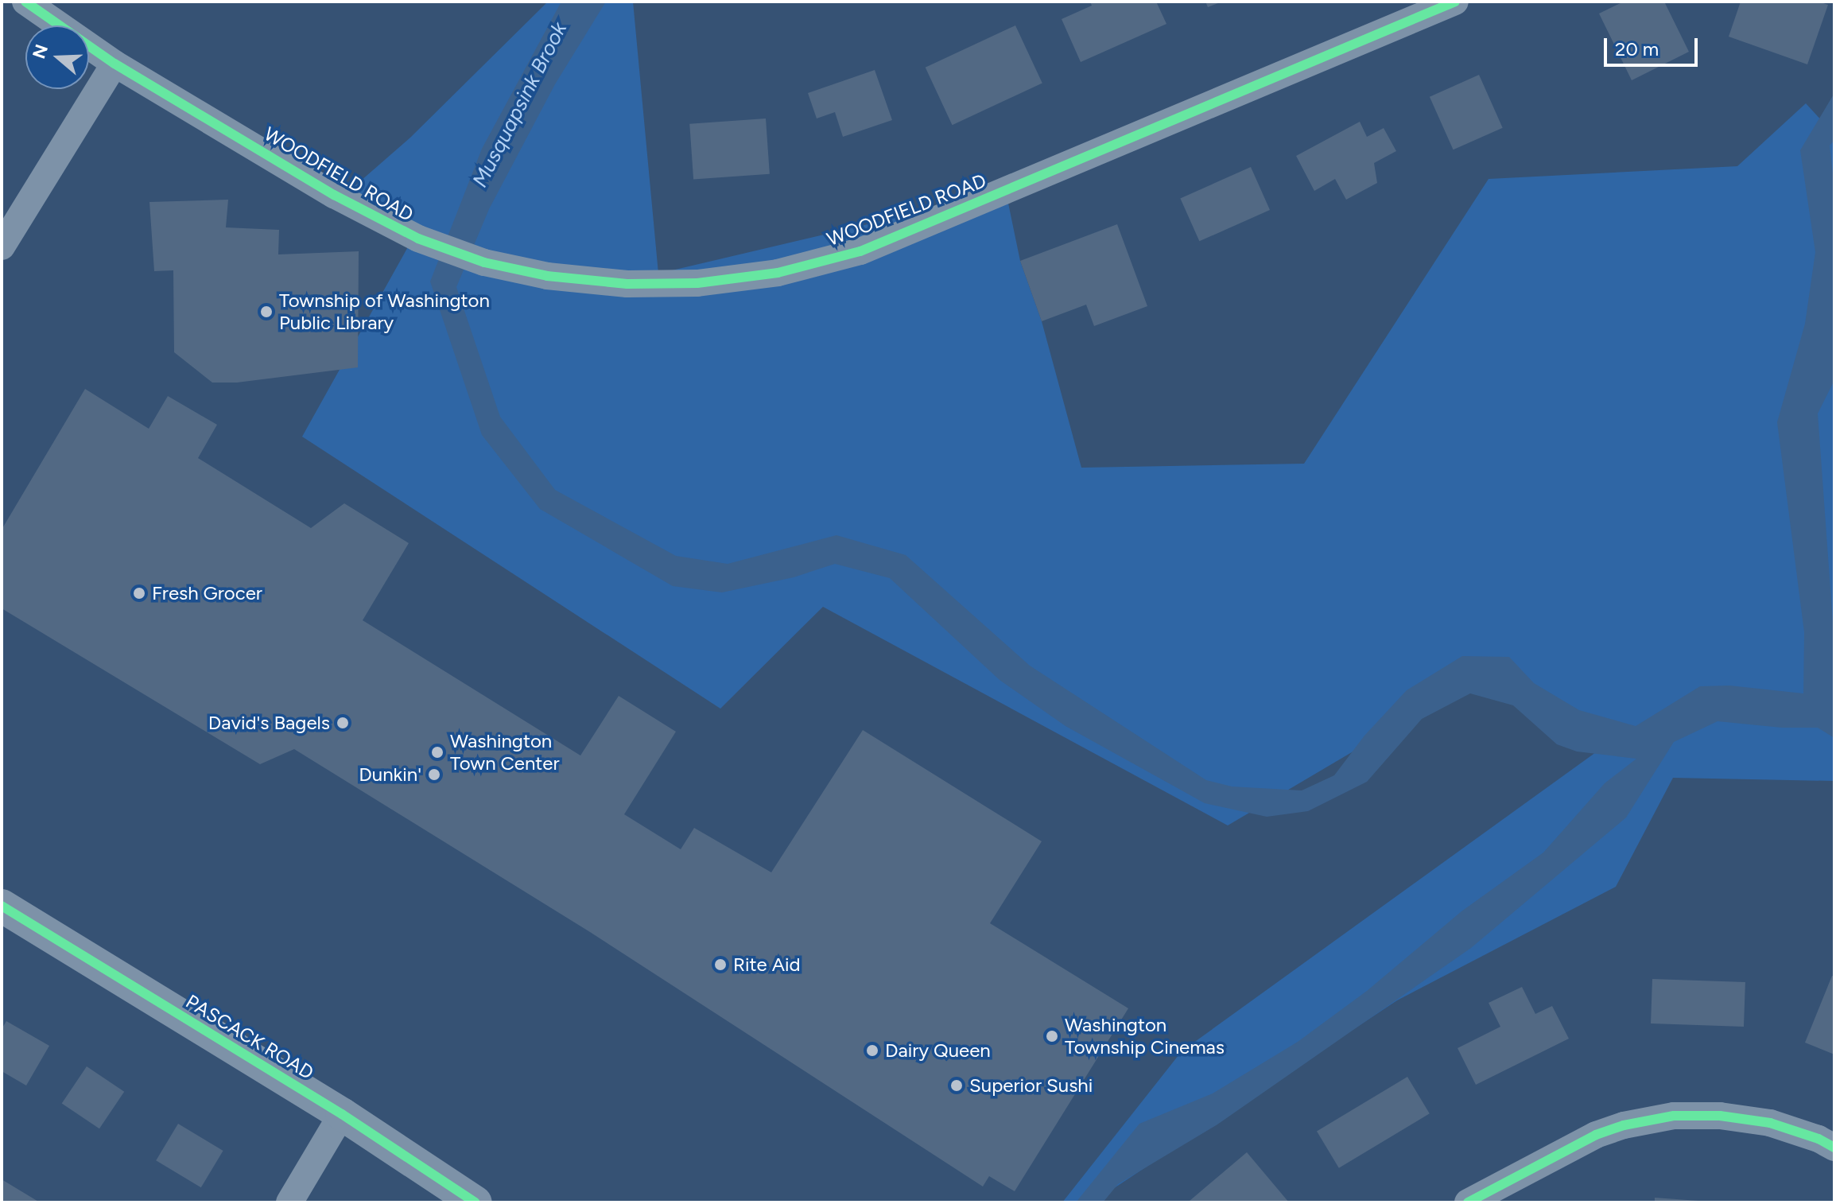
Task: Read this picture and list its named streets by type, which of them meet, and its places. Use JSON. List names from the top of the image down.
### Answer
{
  "streets": {
    "street": ["WOODFIELD ROAD", "PASCACK ROAD"]
  },
  "water": ["Musquapsink Brook"],
  "places": [
    "Township of Washington Public Library",
    "Fresh Grocer",
    "David's Bagels",
    "Washington Town Center",
    "Dunkin'",
    "Rite Aid",
    "Washington Township Cinemas",
    "Dairy Queen",
    "Superior Sushi"
  ],
  "scale_bar": "20 m",
  "north": "left"
}
